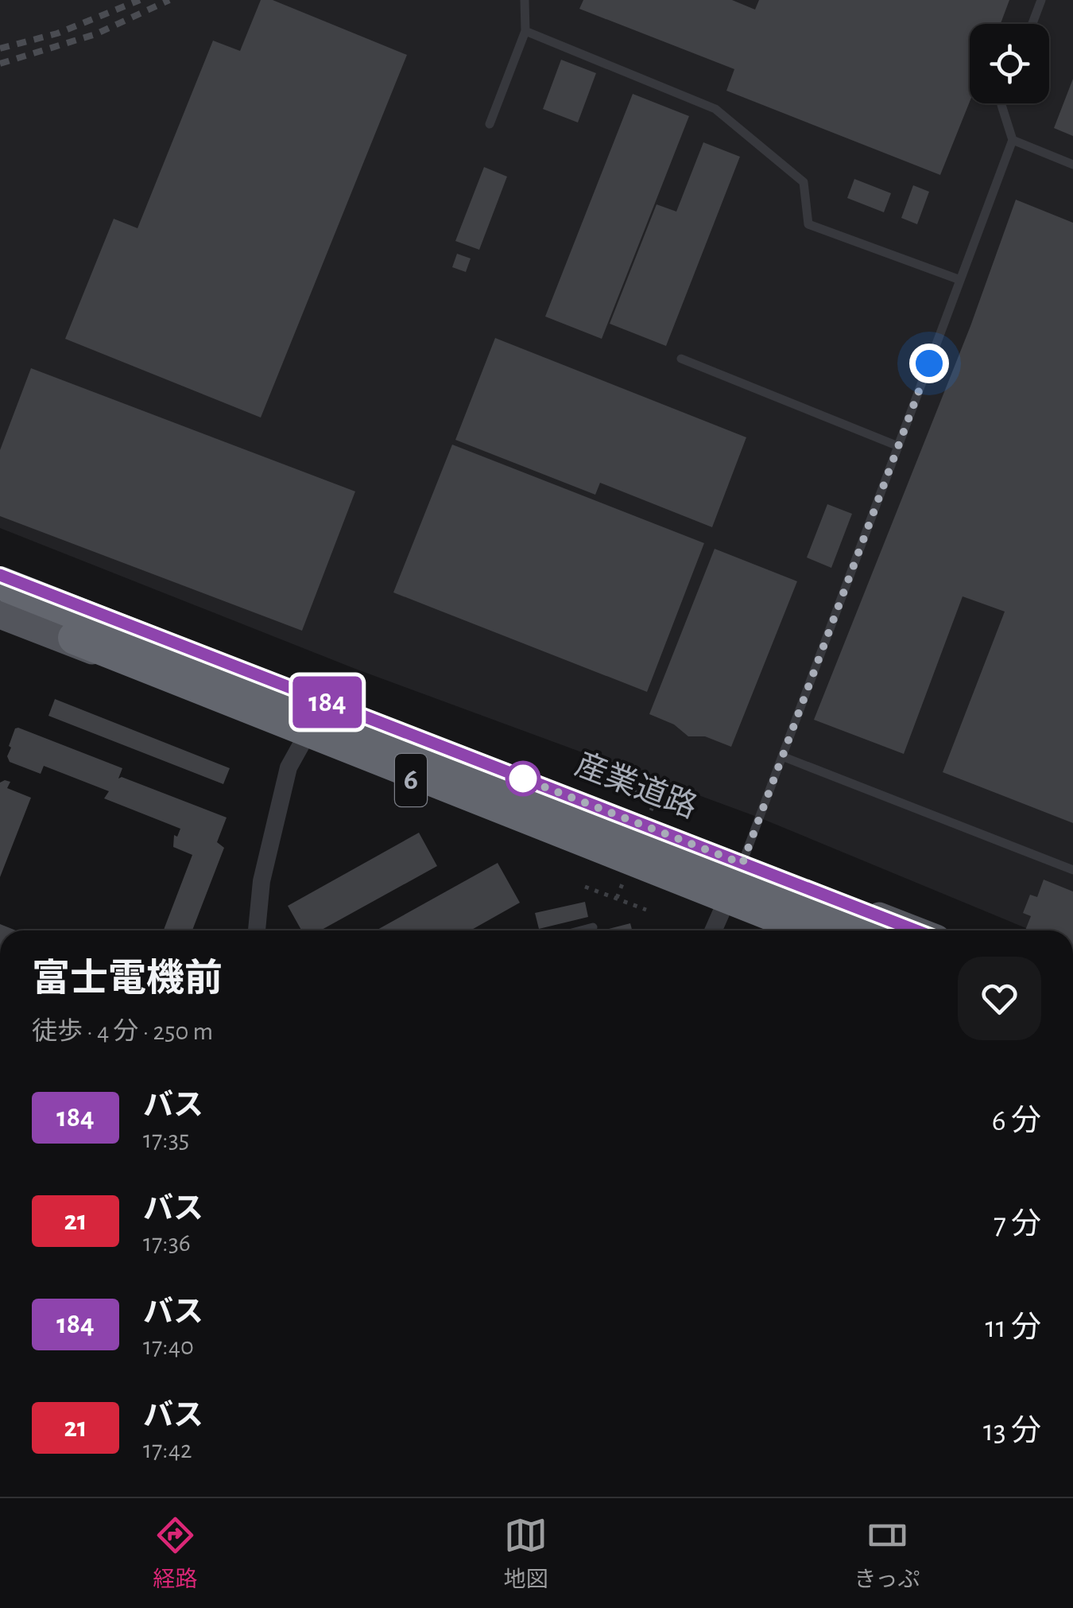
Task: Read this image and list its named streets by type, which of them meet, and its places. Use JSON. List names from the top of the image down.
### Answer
{
  "streets": {
    "main road": ["6", "産業道路"]
  },
  "lines": ["bus line 184"],
  "page": {
    "on_map": "184",
    "heading": ["富士電機前", "徒歩 · 4 分 · 250 m"],
    "list": [
      {
        "mark": "184",
        "name": "バス",
        "note": "17:35",
        "value": "6 分"
      },
      {
        "mark": "21",
        "name": "バス",
        "note": "17:36",
        "value": "7 分"
      },
      {
        "mark": "184",
        "name": "バス",
        "note": "17:40",
        "value": "11 分"
      },
      {
        "mark": "21",
        "name": "バス",
        "note": "17:42",
        "value": "13 分"
      }
    ],
    "tabs": ["経路", "地図", "きっぷ"]
  }
}
